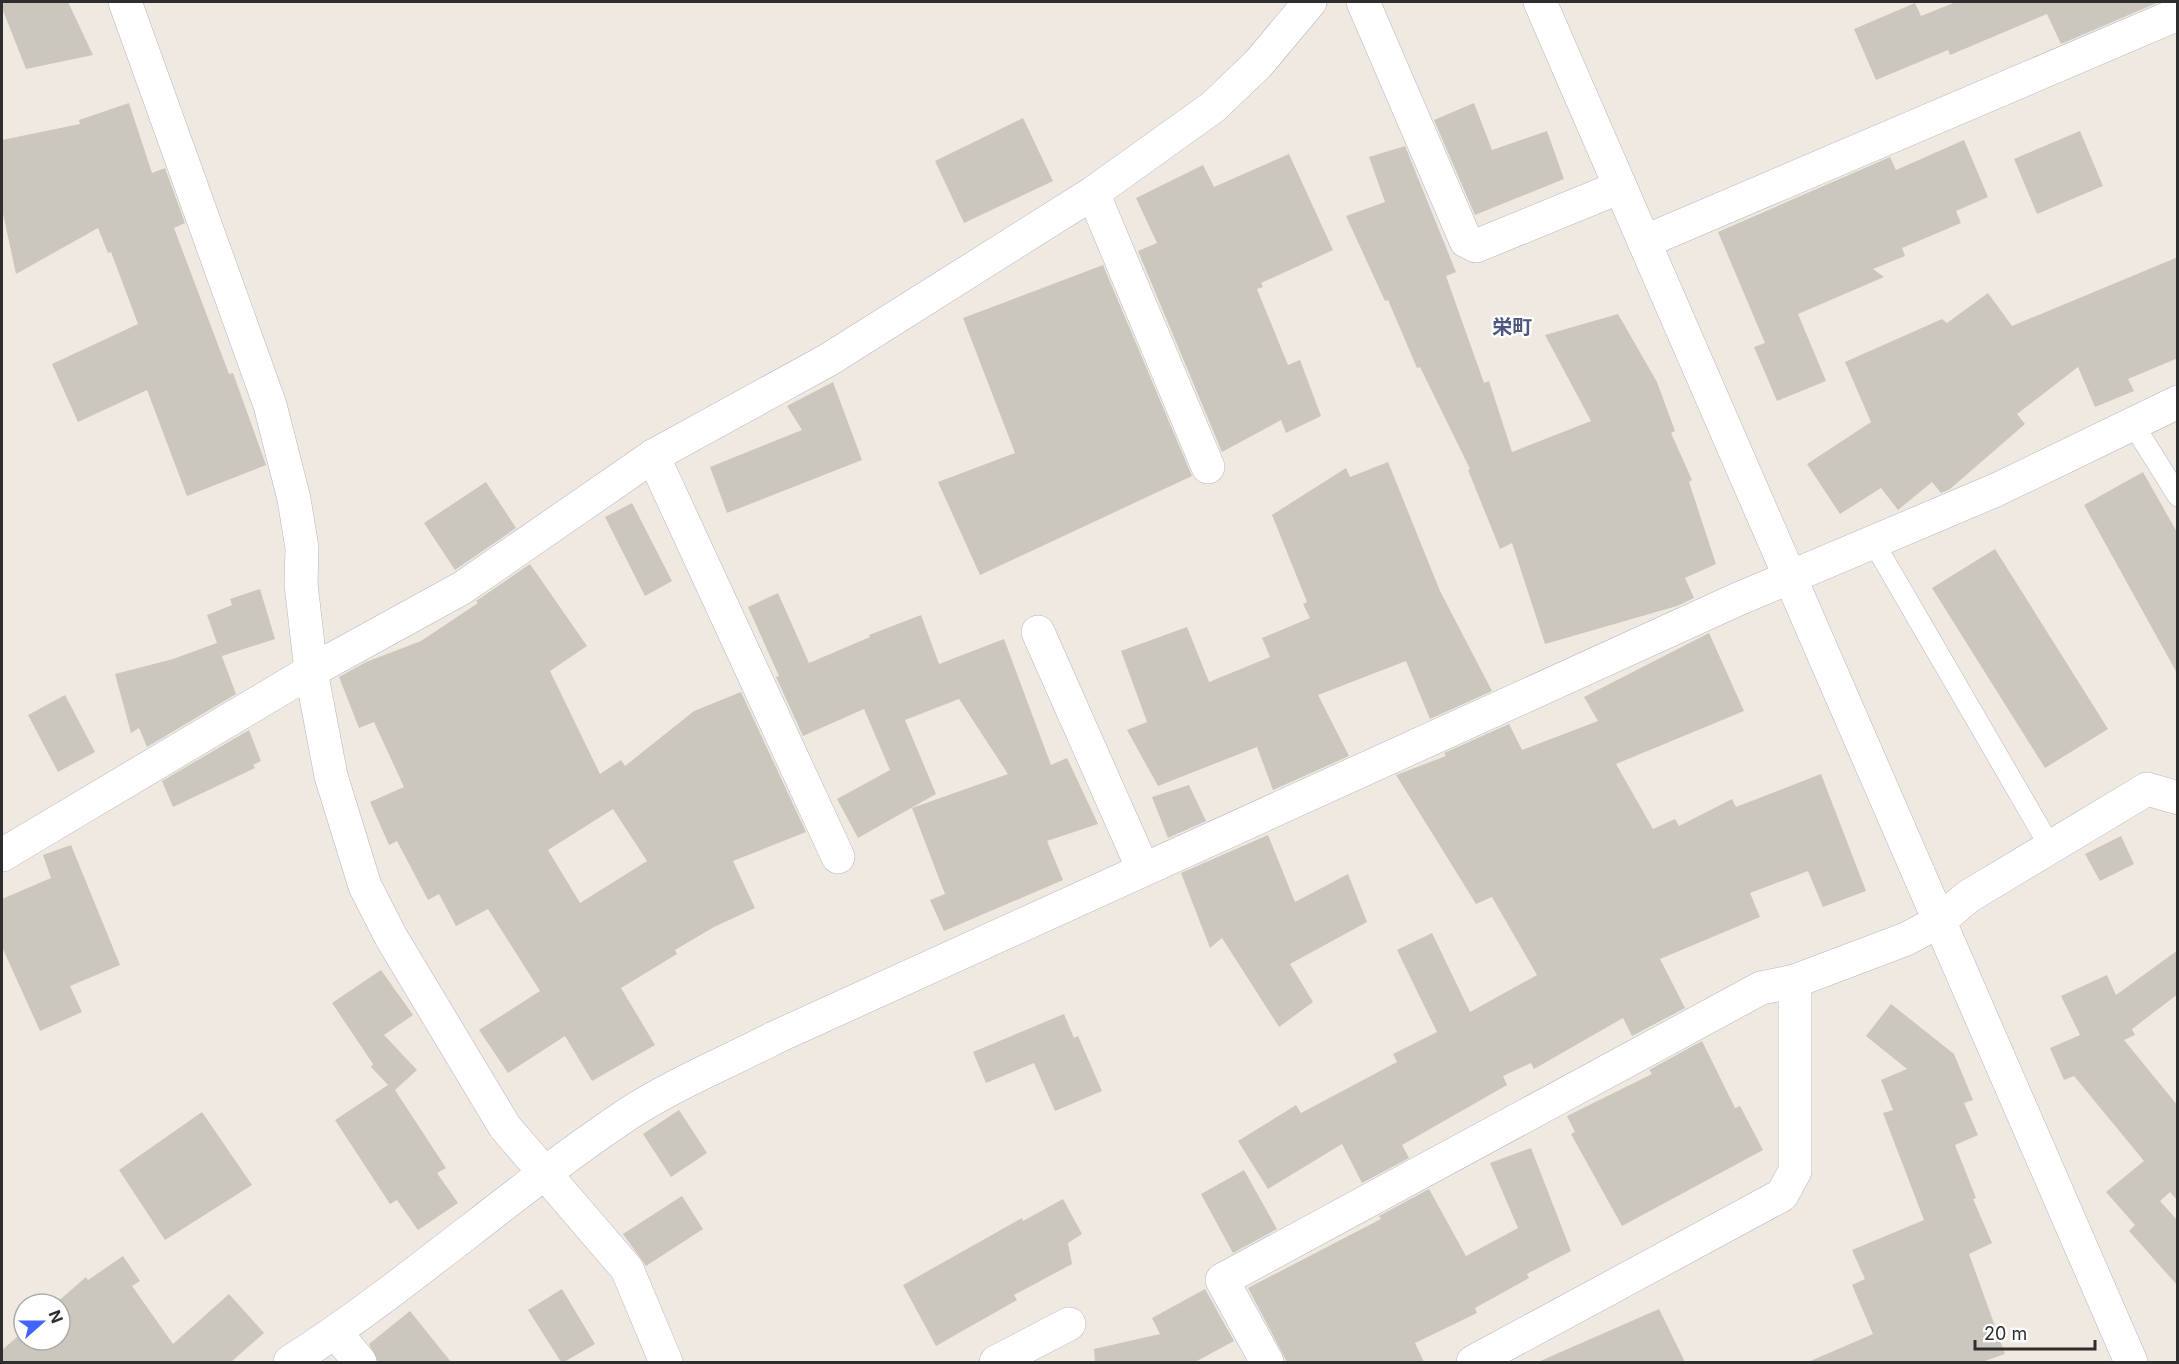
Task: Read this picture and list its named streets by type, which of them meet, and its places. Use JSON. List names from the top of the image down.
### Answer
{
  "districts": ["栄町"],
  "scale_bar": "20 m",
  "north": "right"
}
